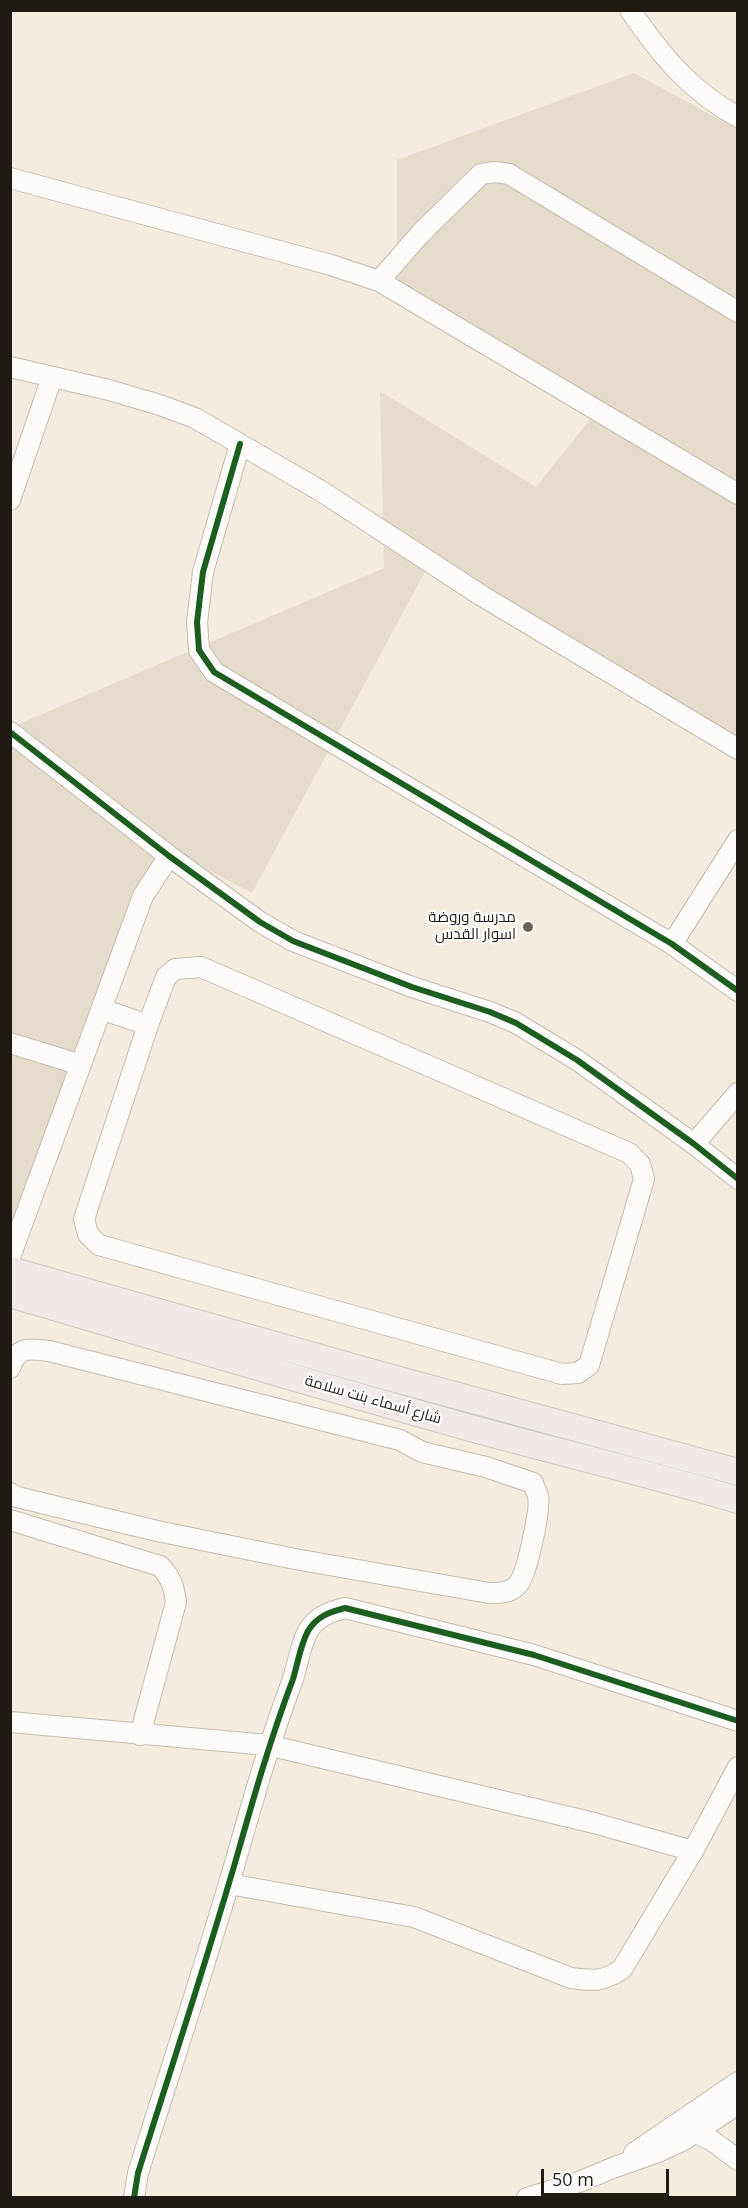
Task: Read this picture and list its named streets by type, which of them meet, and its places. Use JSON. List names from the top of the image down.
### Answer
{
  "streets": {
    "main road": ["شارع أسماء بنت سلامة"]
  },
  "places": ["مدرسة وروضة اسوار القدس"],
  "scale_bar": "50 m"
}
